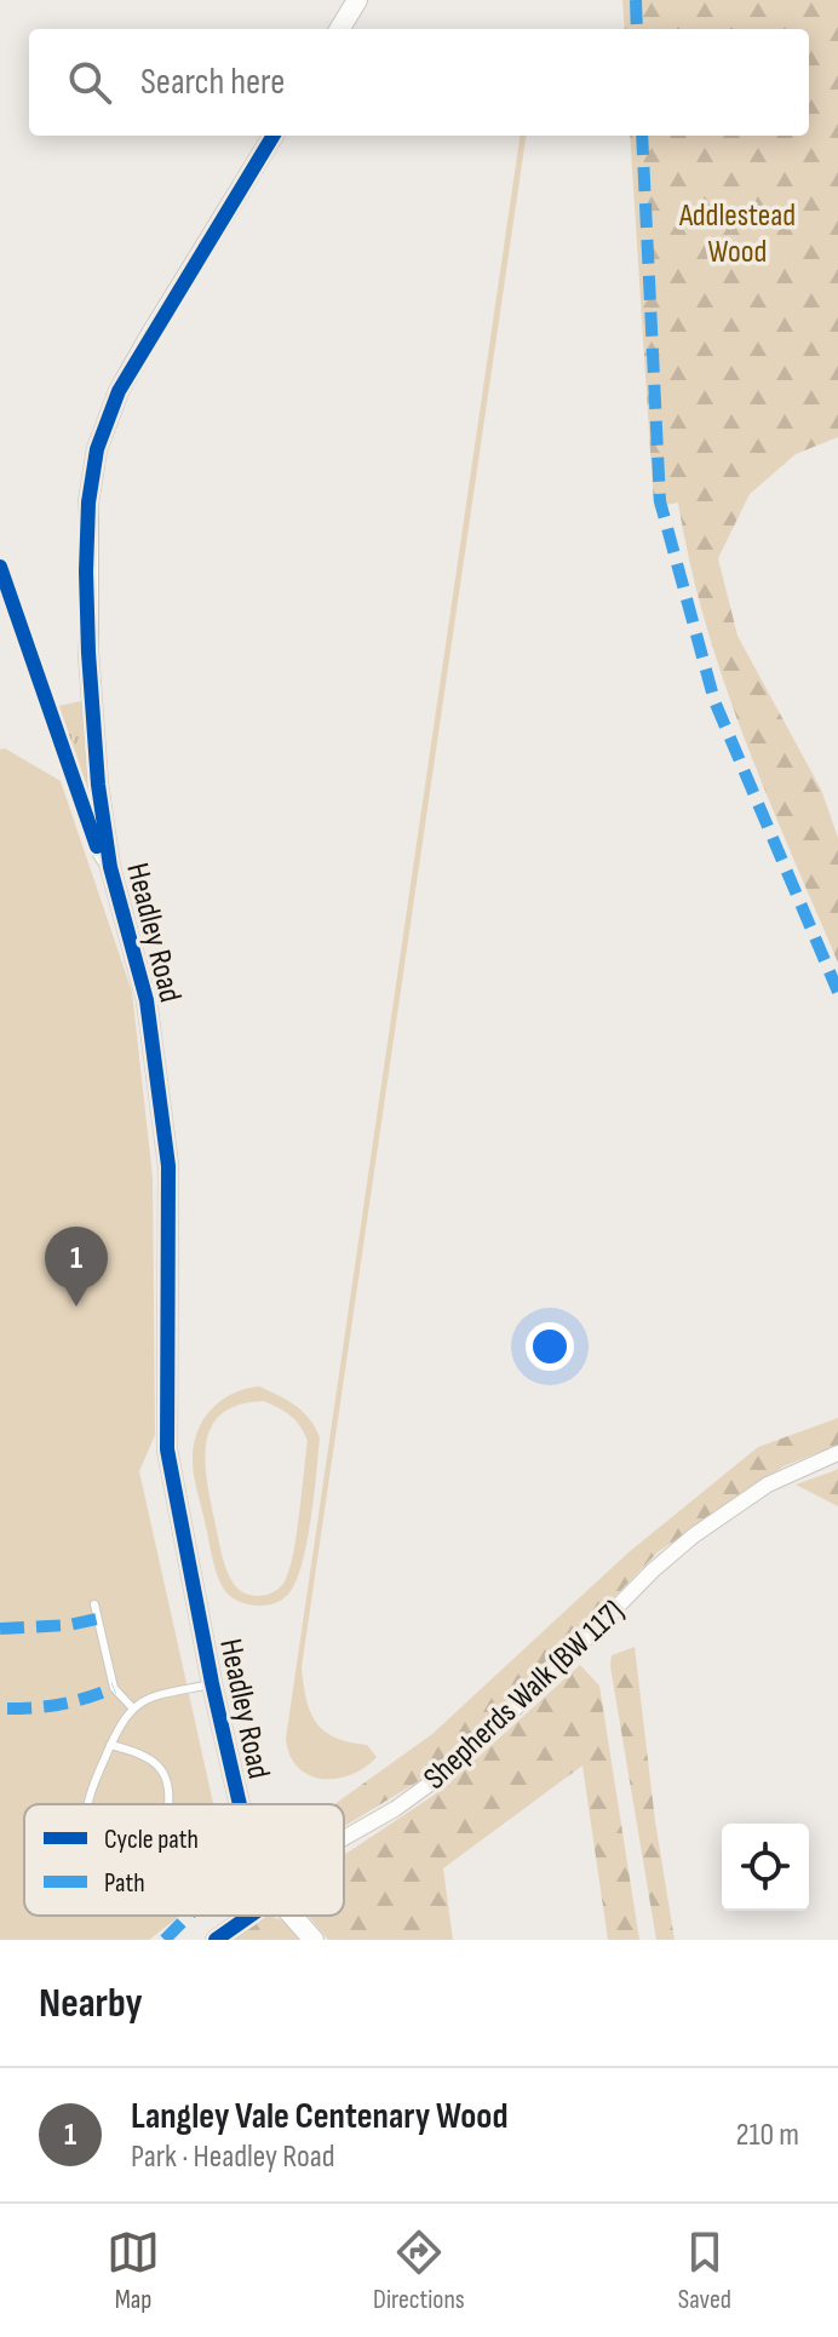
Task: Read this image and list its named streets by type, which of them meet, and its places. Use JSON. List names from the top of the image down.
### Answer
{
  "streets": {
    "street": ["Headley Road", "Shepherds Walk (BW 117)"]
  },
  "parks": ["Addlestead Wood"],
  "legend": ["Cycle path", "Path"],
  "page": {
    "search": "Search here",
    "pins": "1",
    "heading": "Nearby",
    "list": [
      {
        "mark": "1",
        "name": "Langley Vale Centenary Wood",
        "note": "Park · Headley Road",
        "value": "210 m"
      }
    ],
    "nav": ["Map", "Directions", "Saved"]
  }
}
